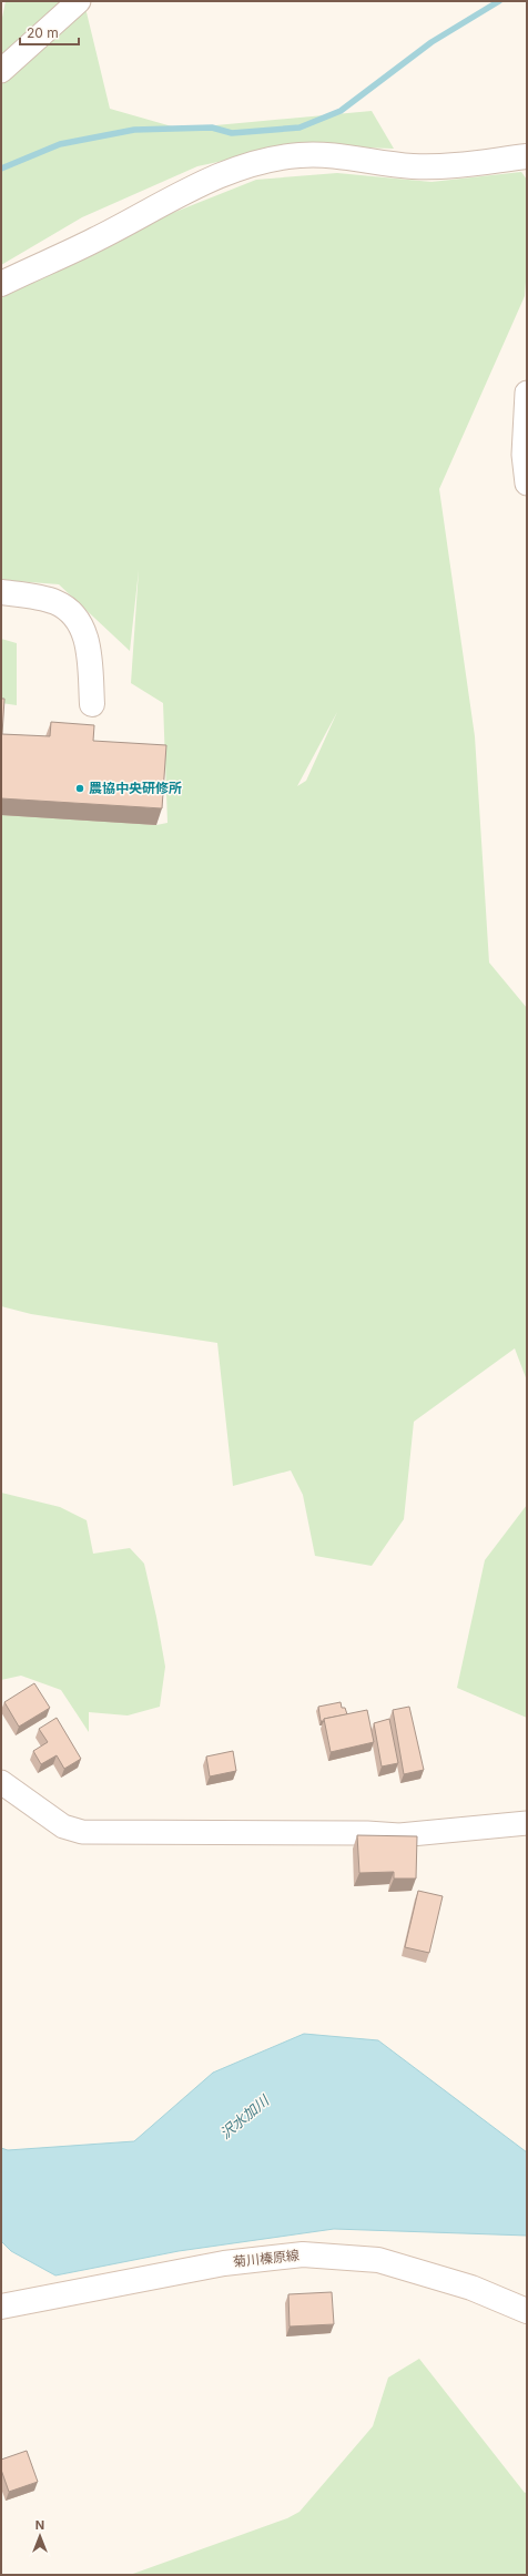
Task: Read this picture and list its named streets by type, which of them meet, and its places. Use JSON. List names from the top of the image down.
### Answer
{
  "streets": {
    "street": ["菊川榛原線"]
  },
  "water": ["沢水加川"],
  "places": ["農協中央研修所"],
  "scale_bar": "20 m",
  "north": "top"
}
